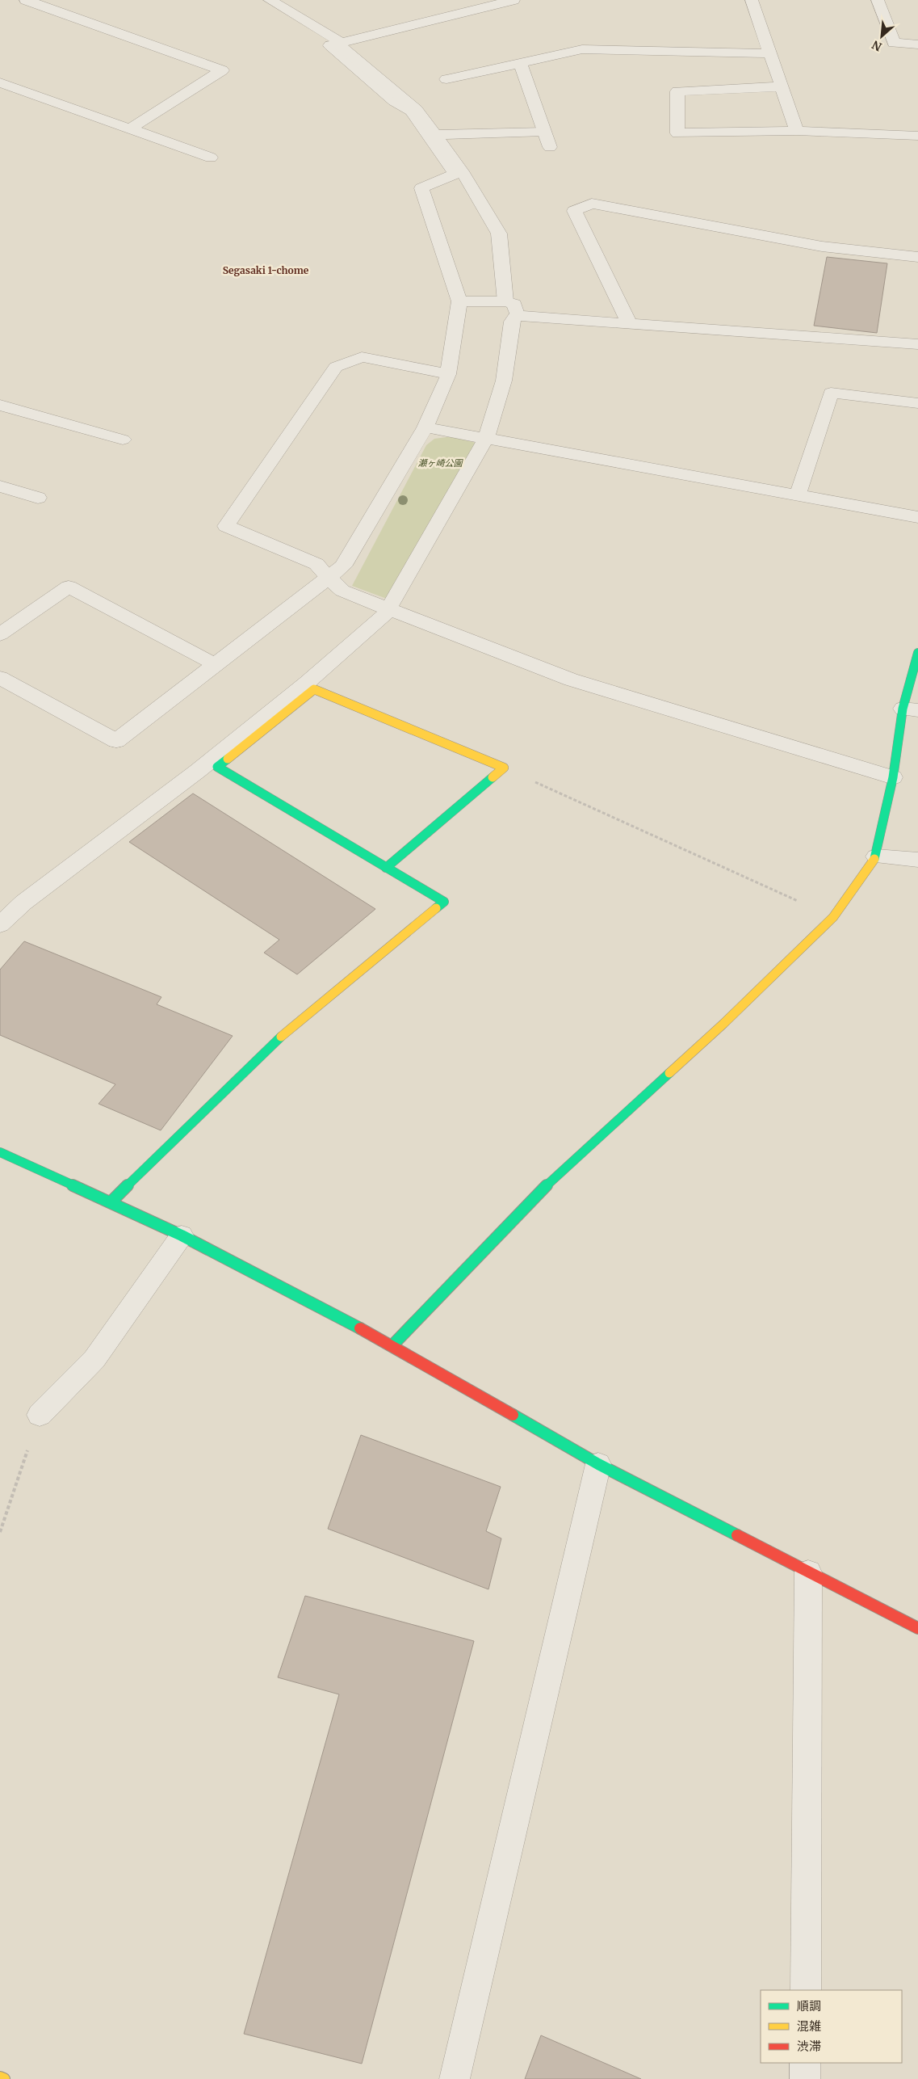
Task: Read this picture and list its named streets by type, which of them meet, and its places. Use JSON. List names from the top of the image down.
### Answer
{
  "districts": ["Segasaki 1-chome"],
  "parks": ["瀬ヶ崎公園"],
  "legend": ["順調", "混雑", "渋滞"],
  "north": "bottom left"
}
